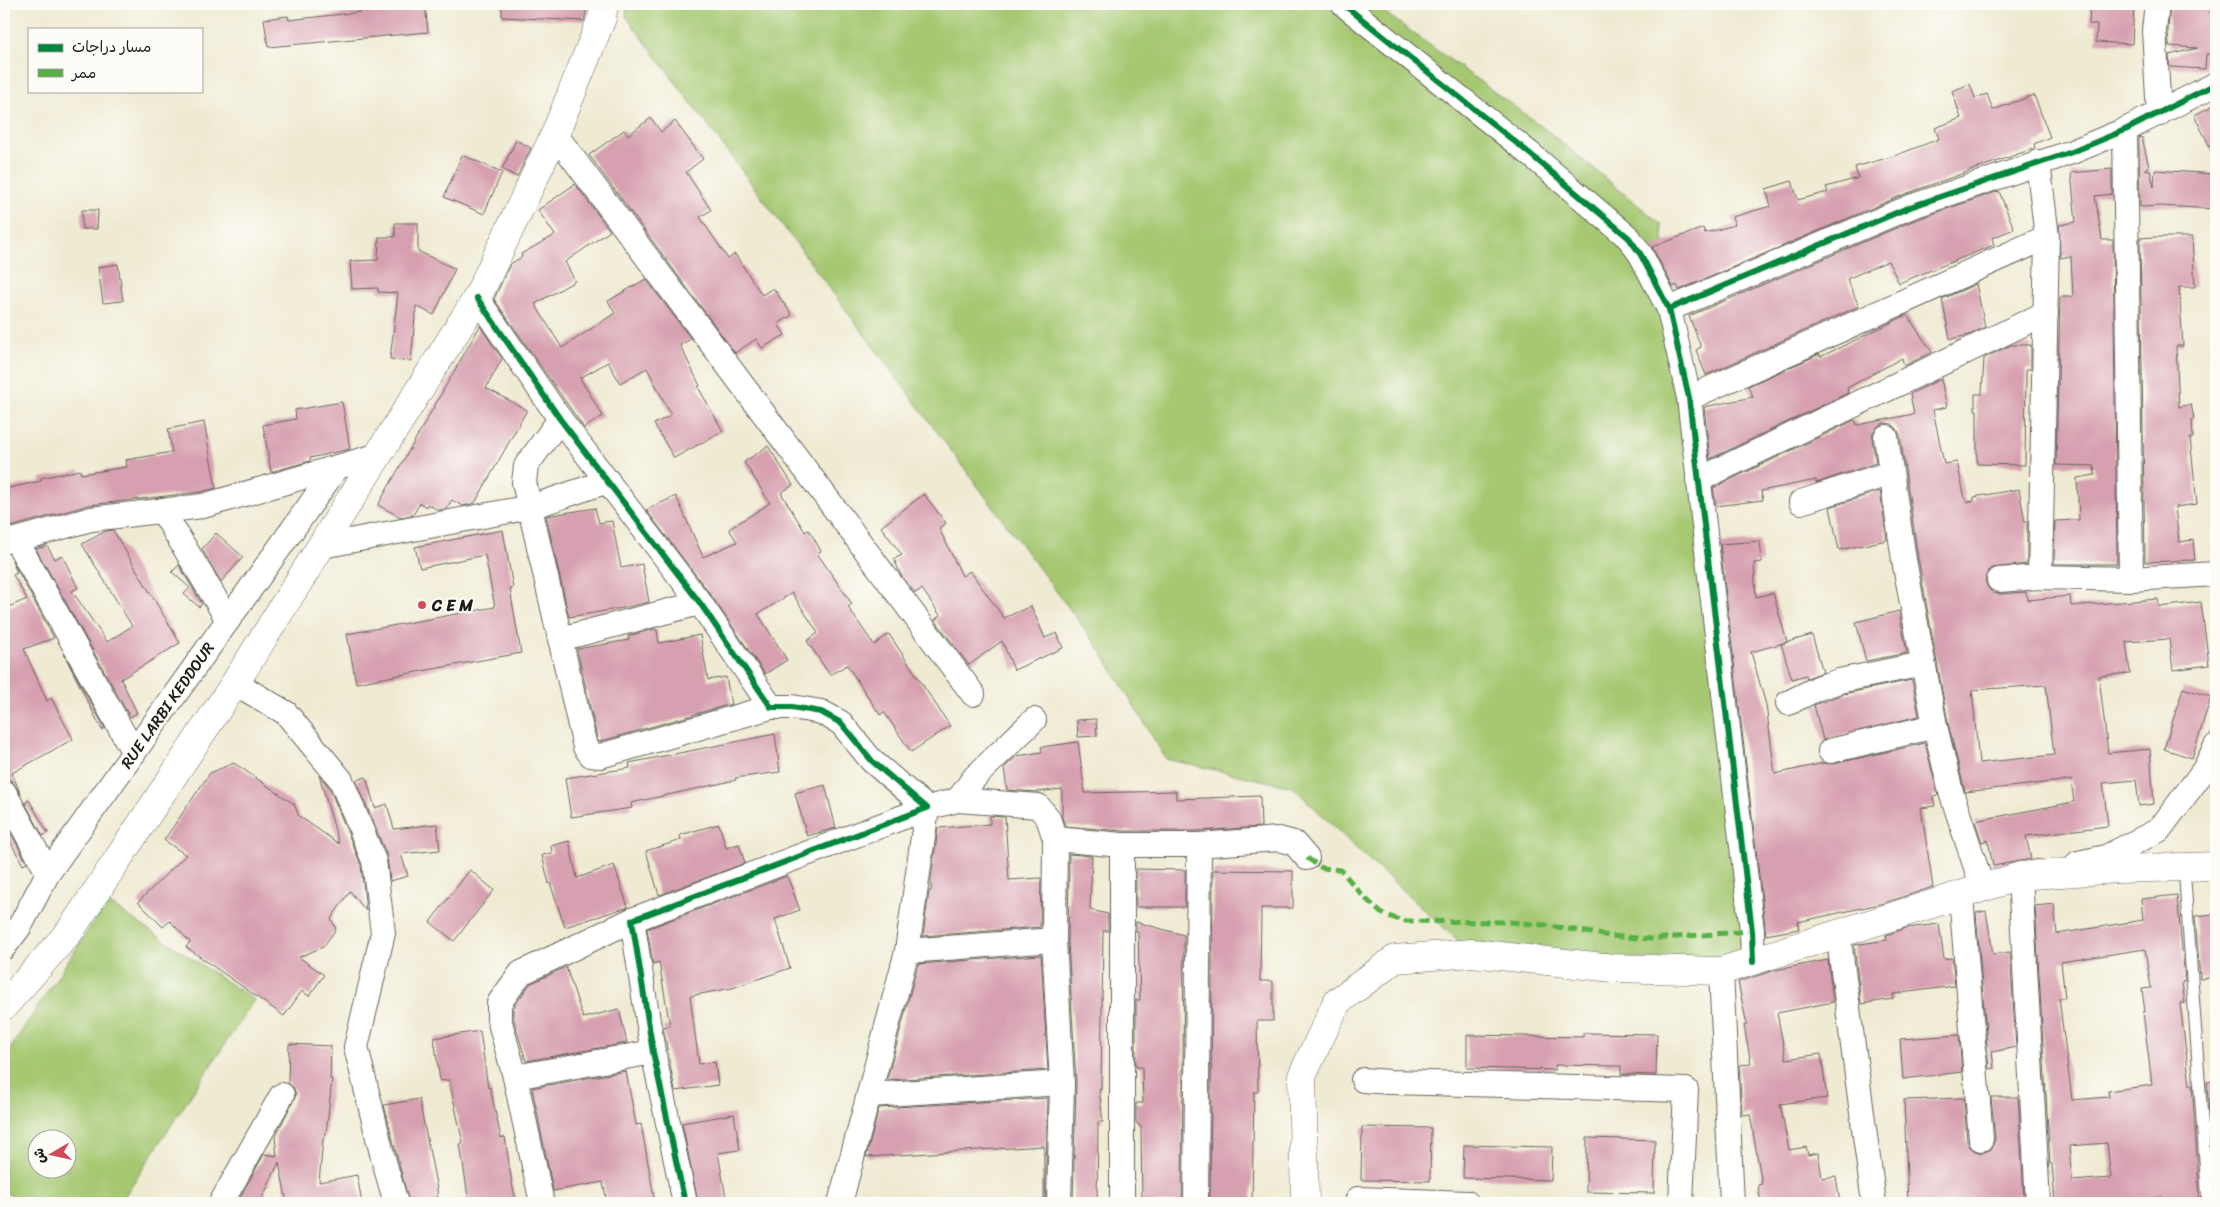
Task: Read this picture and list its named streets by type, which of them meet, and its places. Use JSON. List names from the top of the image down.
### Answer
{
  "streets": {
    "street": ["RUE LARBI KEDDOUR"]
  },
  "places": ["C E M"],
  "legend": ["مسار دراجات", "ممر"],
  "north": "left"
}
